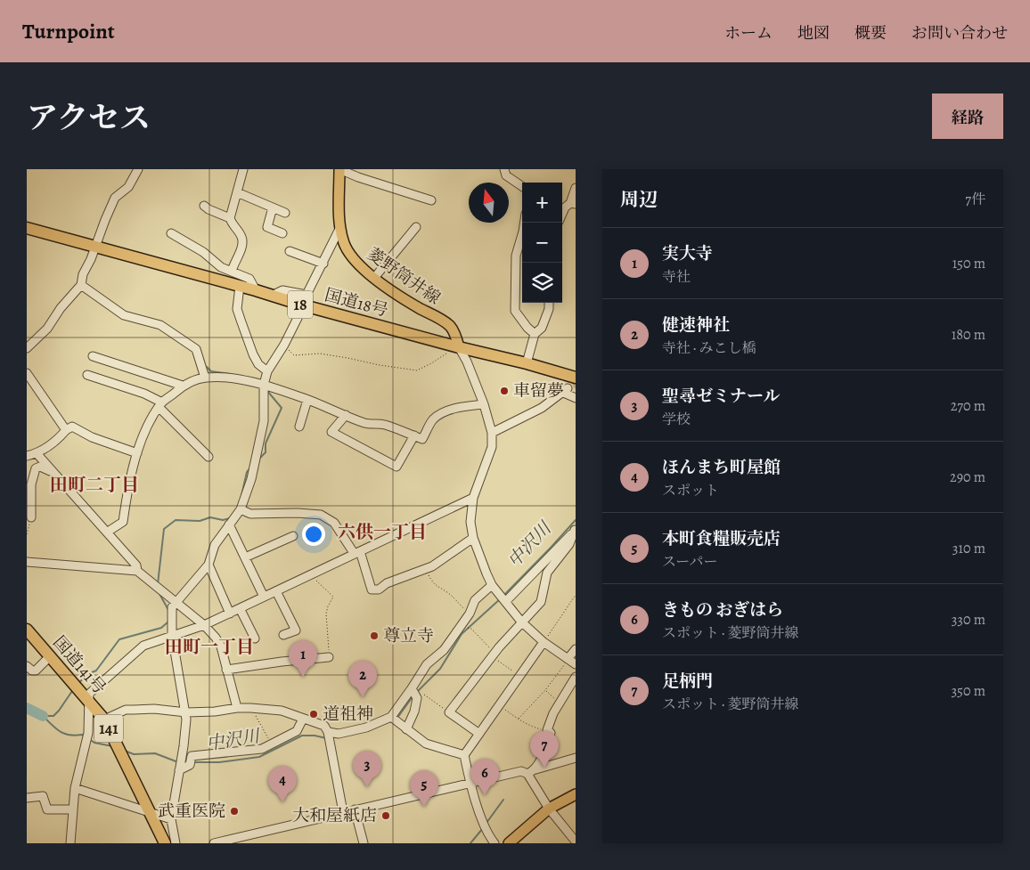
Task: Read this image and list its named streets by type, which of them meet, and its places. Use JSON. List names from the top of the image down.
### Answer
{
  "streets": {
    "highway": [
      "国道18号",
      "18",
      "国道141号",
      "141"
    ],
    "main road": ["菱野筒井線"]
  },
  "crossings": [
    ["菱野筒井線", "国道18号"]
  ],
  "districts": ["田町二丁目", "六供一丁目", "田町一丁目"],
  "water": ["中沢川"],
  "places": [
    "車留夢",
    "尊立寺",
    "道祖神",
    "武重医院",
    "大和屋紙店"
  ],
  "north": "top",
  "page": {
    "header": "Turnpoint",
    "nav": [
      "ホーム",
      "地図",
      "概要",
      "お問い合わせ"
    ],
    "title": "アクセス",
    "buttons": "経路",
    "heading": ["周辺", "7件"],
    "map_buttons": ["+", "−"],
    "list": [
      {
        "mark": "1",
        "name": "実大寺",
        "note": "寺社",
        "value": "150 m"
      },
      {
        "mark": "2",
        "name": "健速神社",
        "note": "寺社 · みこし橋",
        "value": "180 m"
      },
      {
        "mark": "3",
        "name": "聖尋ゼミナール",
        "note": "学校",
        "value": "270 m"
      },
      {
        "mark": "4",
        "name": "ほんまち町屋館",
        "note": "スポット",
        "value": "290 m"
      },
      {
        "mark": "5",
        "name": "本町食糧販売店",
        "note": "スーパー",
        "value": "310 m"
      },
      {
        "mark": "6",
        "name": "きもの おぎはら",
        "note": "スポット · 菱野筒井線",
        "value": "330 m"
      },
      {
        "mark": "7",
        "name": "足柄門",
        "note": "スポット · 菱野筒井線",
        "value": "350 m"
      }
    ],
    "pins": [
      "1",
      "2",
      "7",
      "3",
      "6",
      "4",
      "5"
    ]
  }
}
